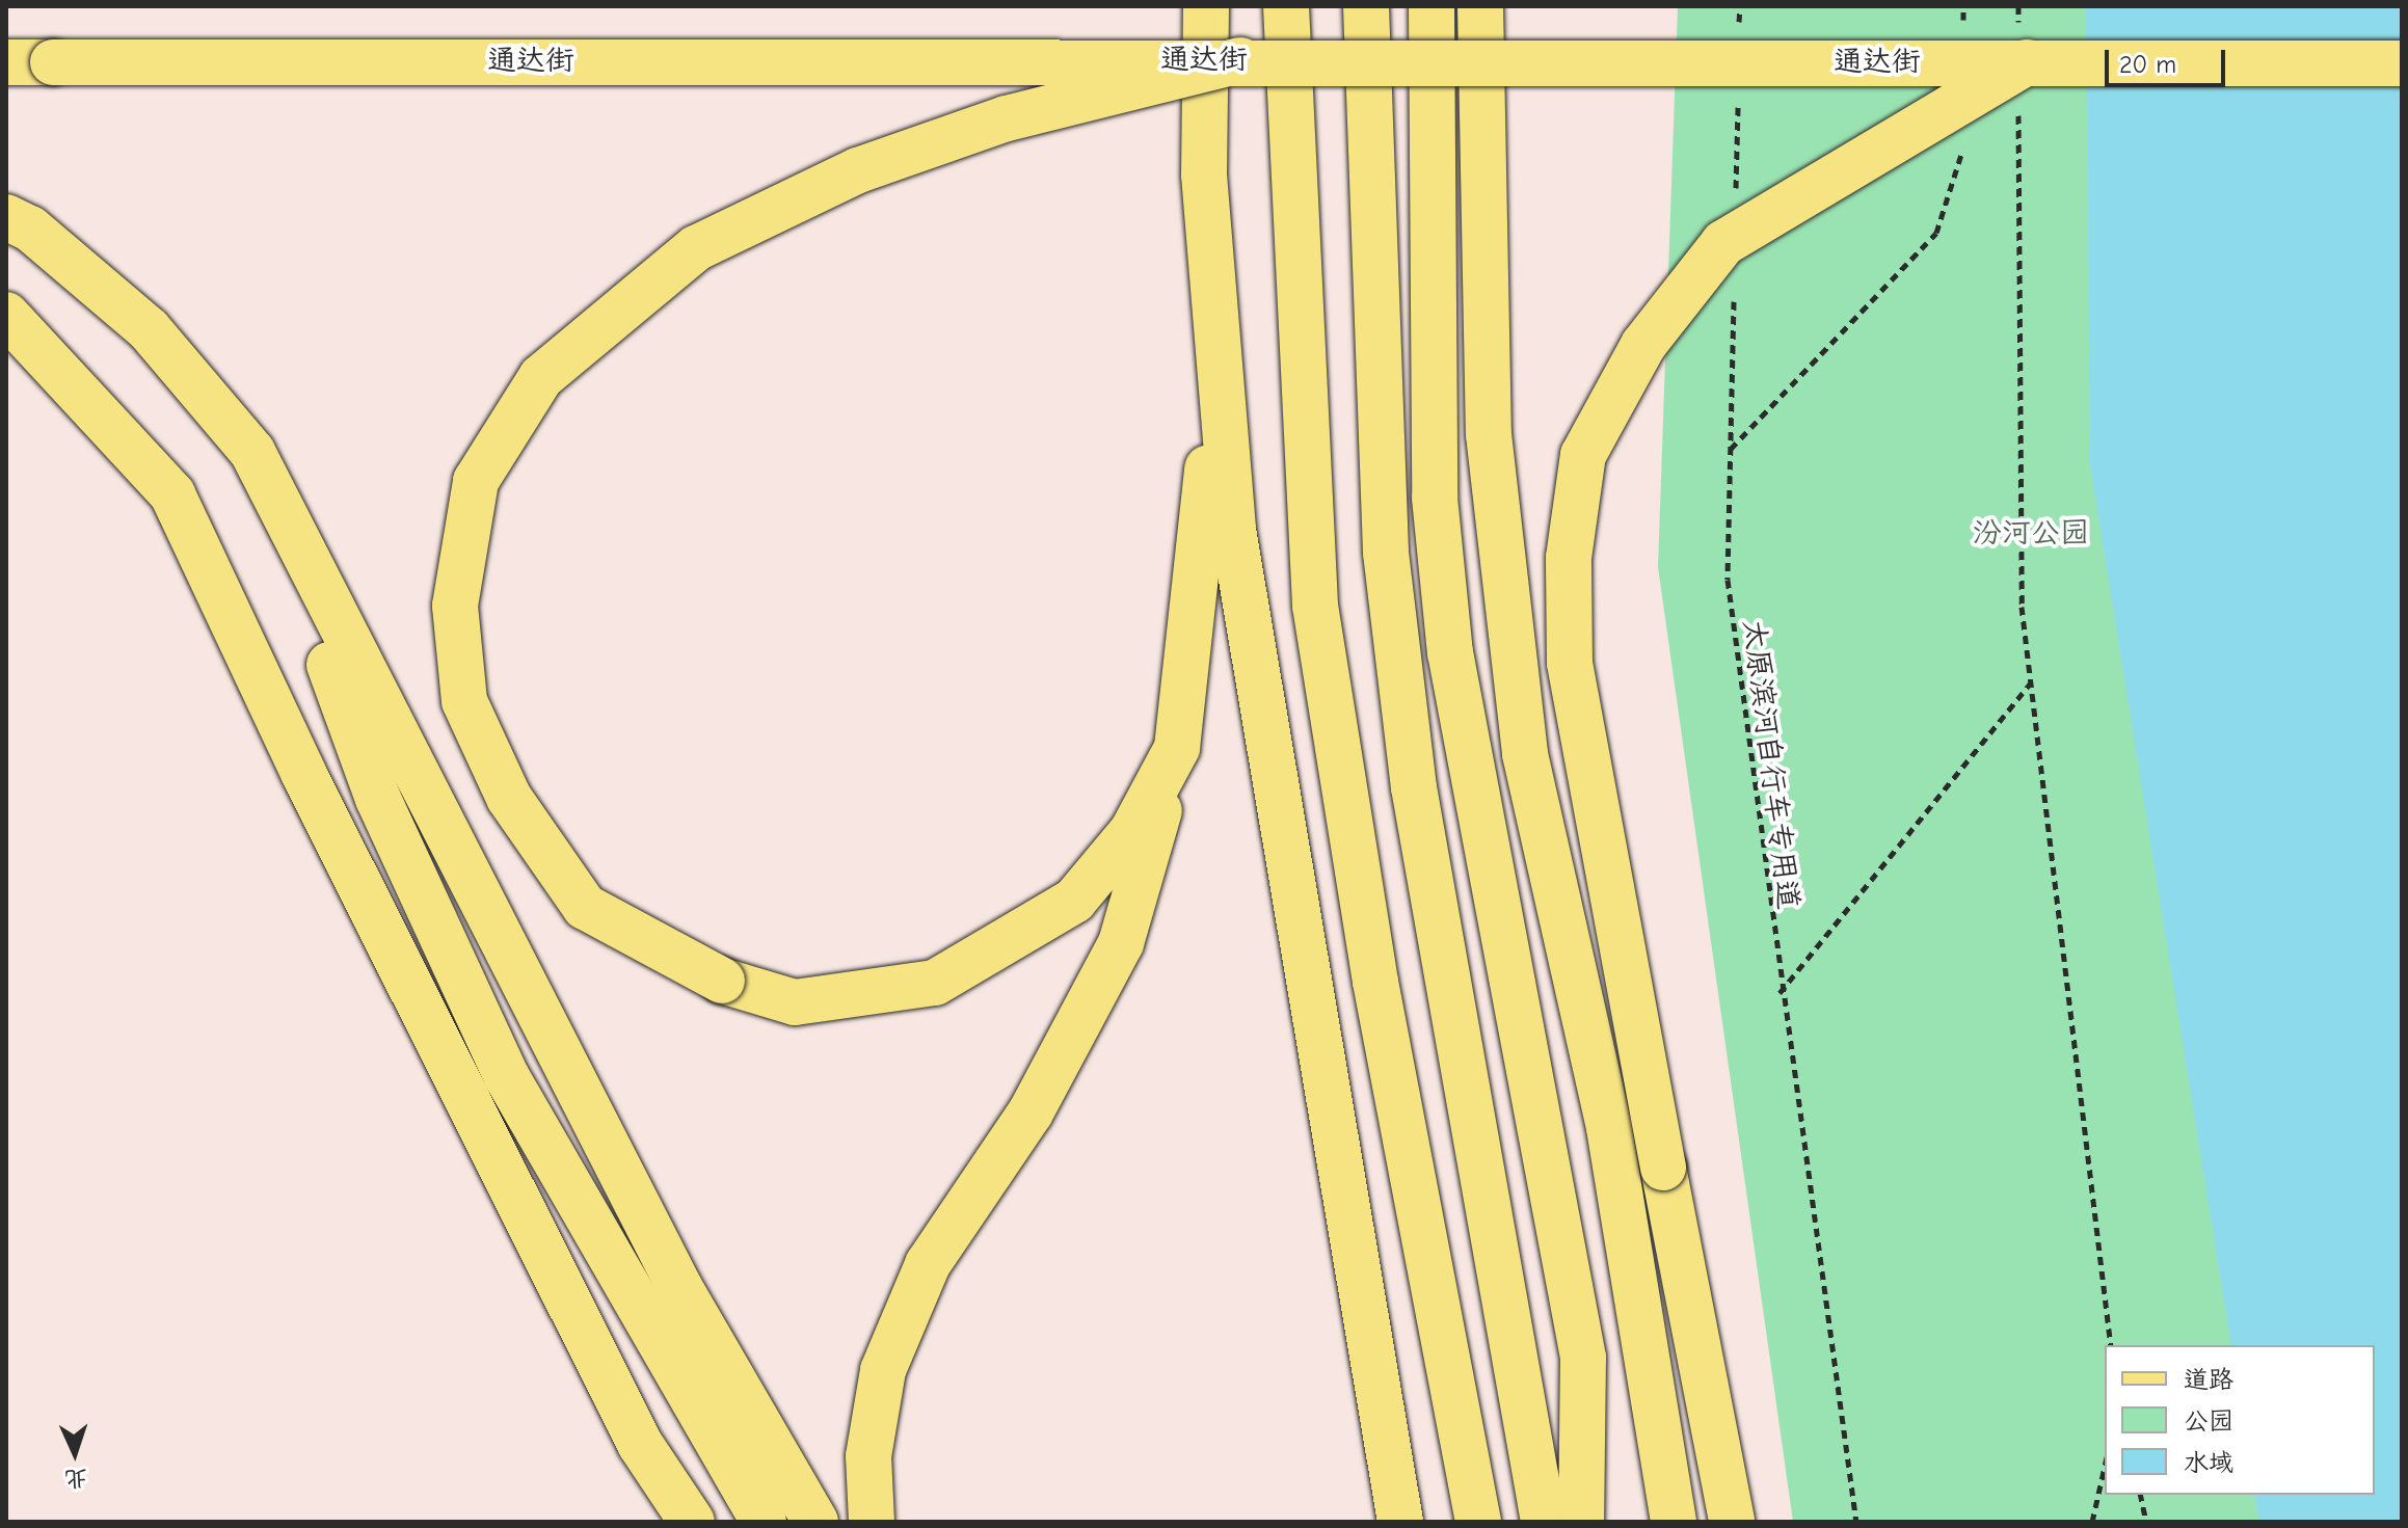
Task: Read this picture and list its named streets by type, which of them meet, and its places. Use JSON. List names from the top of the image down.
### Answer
{
  "streets": {
    "main road": ["通达街"],
    "path": ["太原滨河自行车专用道"]
  },
  "parks": ["汾河公园"],
  "legend": ["道路", "公园", "水域"],
  "scale_bar": "20 m",
  "north": "bottom"
}
